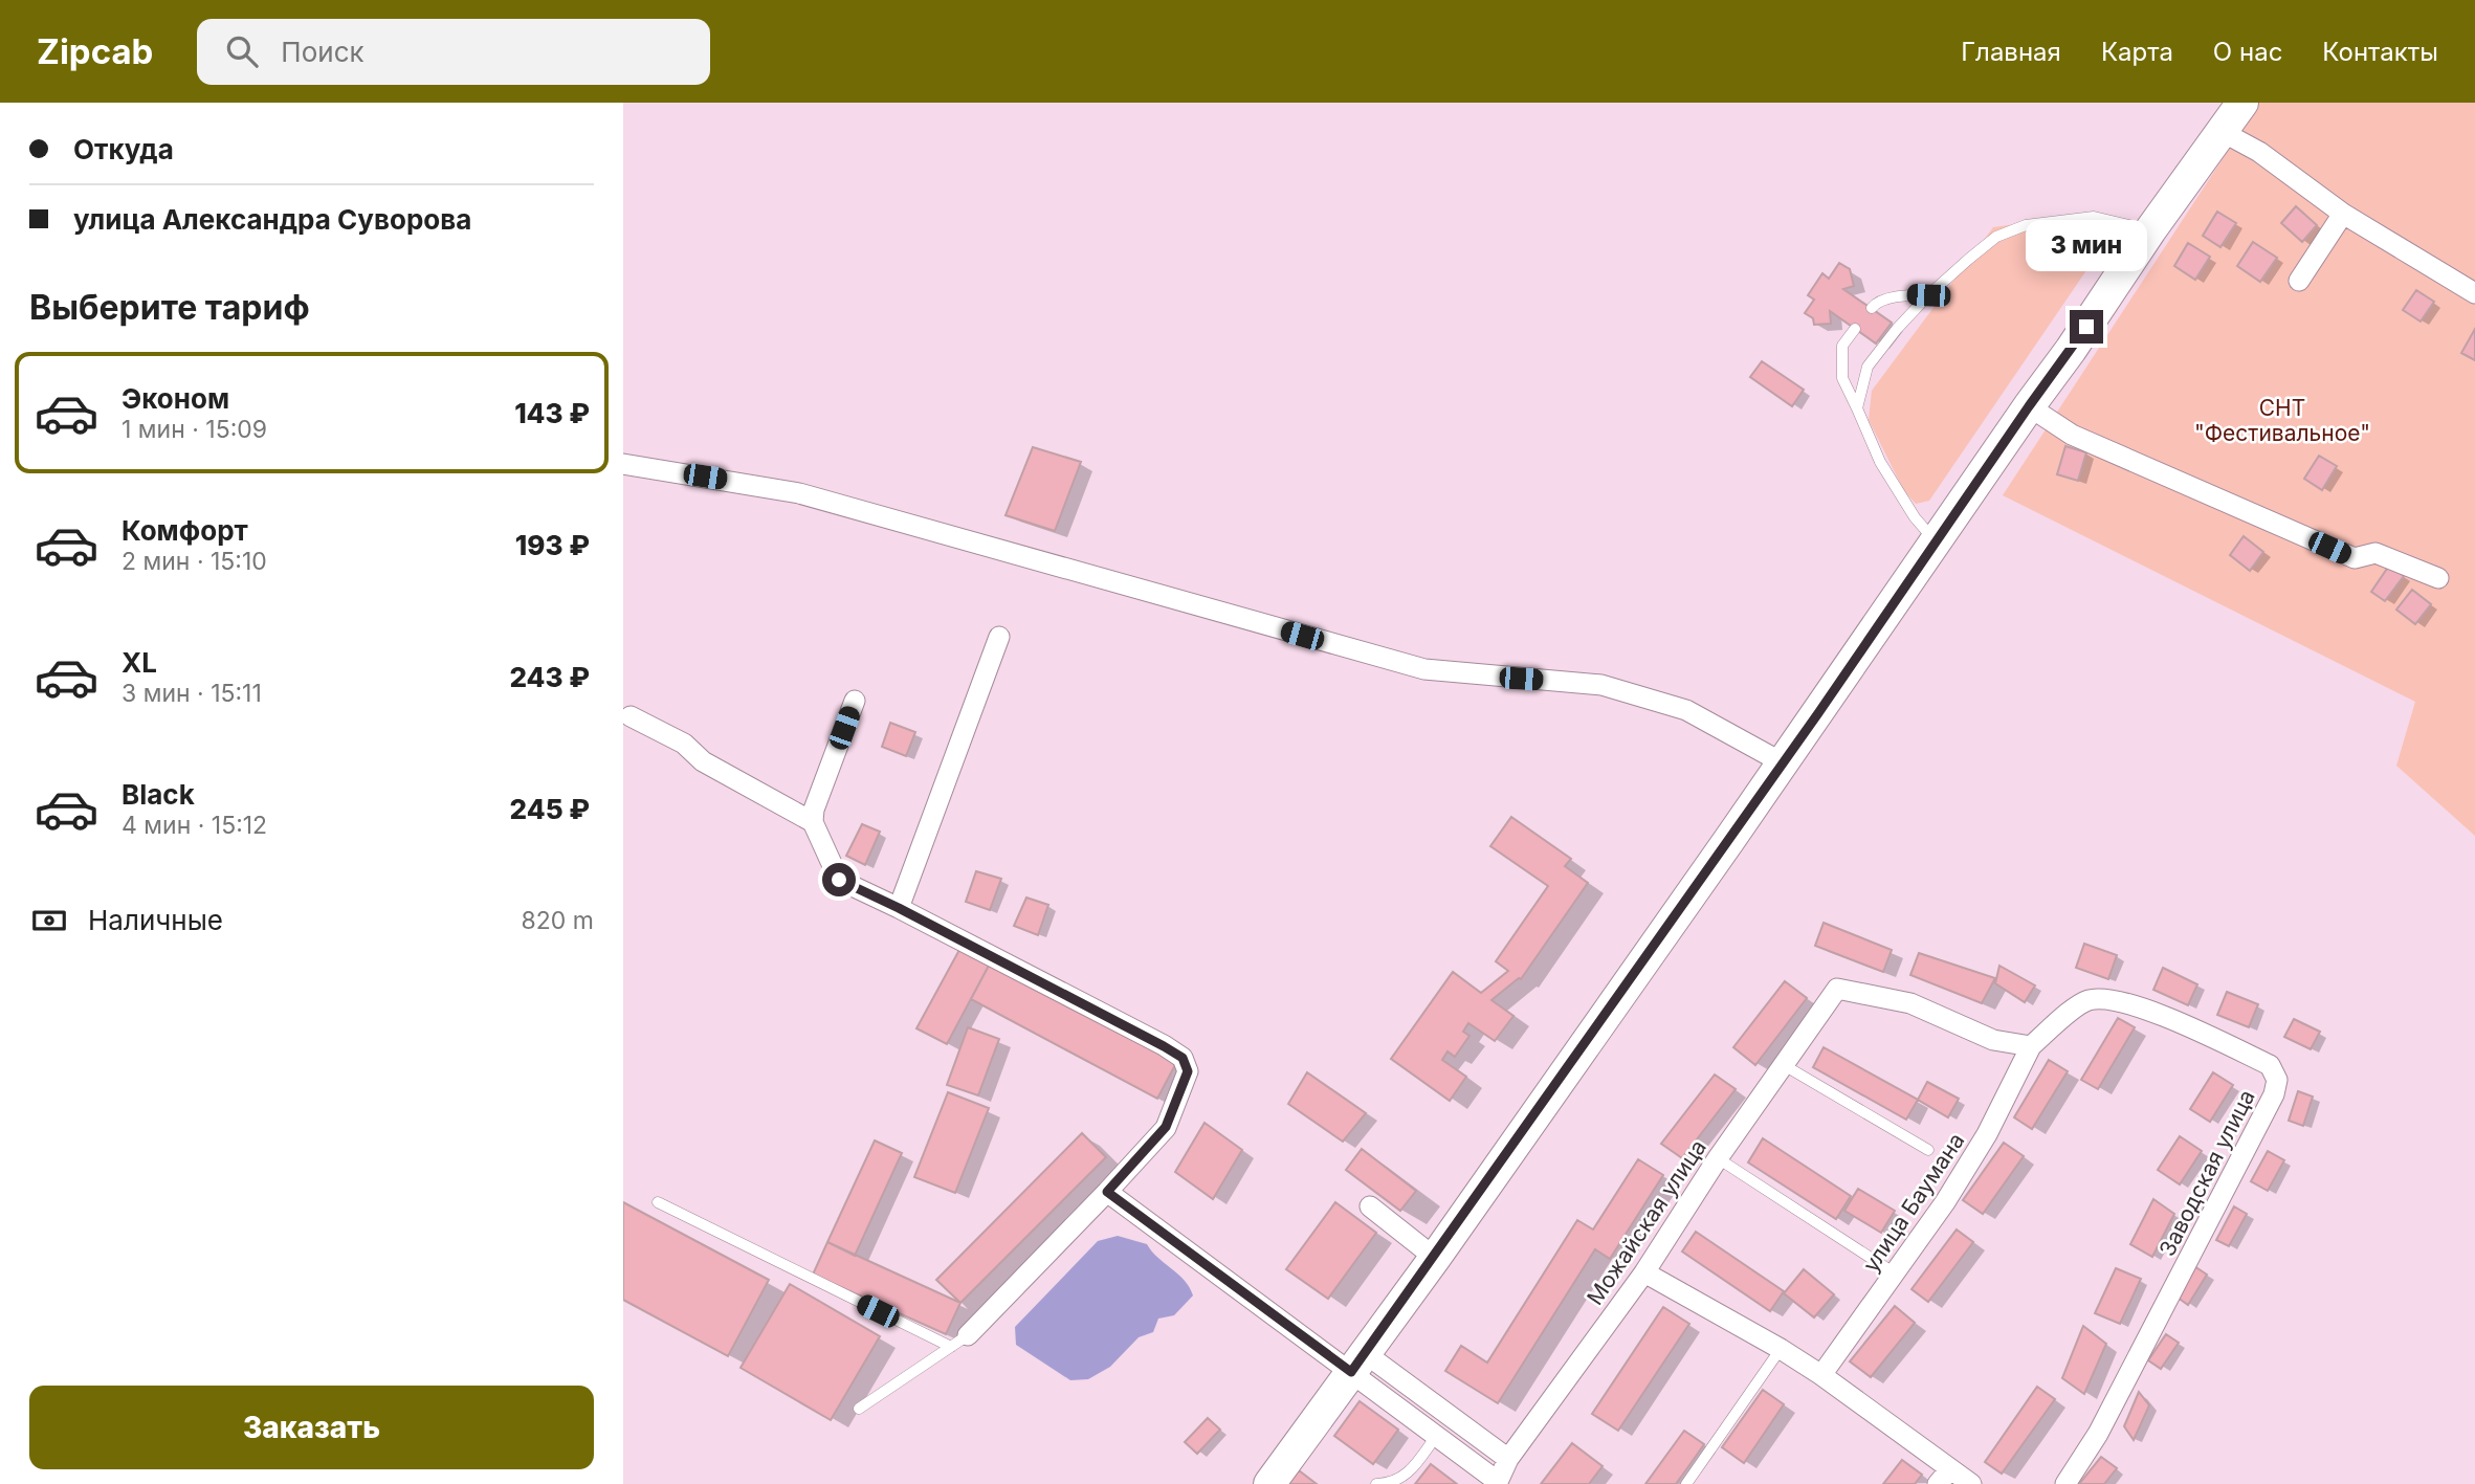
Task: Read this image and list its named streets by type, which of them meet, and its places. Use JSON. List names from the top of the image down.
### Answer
{
  "streets": {
    "street": ["Заводская улица", "улица Баумана", "Можайская улица"]
  },
  "crossings": [
    ["Заводская улица", "улица Баумана"],
    ["Заводская улица", "Можайская улица"],
    ["улица Баумана", "Можайская улица"]
  ],
  "parks": ["СНТ \"Фестивальное\""],
  "page": {
    "header": "Zipcab",
    "search": "Поиск",
    "nav": [
      "Главная",
      "Карта",
      "О нас",
      "Контакты"
    ],
    "banner": ["Откуда", "улица Александра Суворова"],
    "bubble": "3 мин",
    "heading": "Выберите тариф",
    "list": [
      {
        "name": "Эконом",
        "note": "1 мин · 15:09",
        "value": "143 ₽"
      },
      {
        "name": "Комфорт",
        "note": "2 мин · 15:10",
        "value": "193 ₽"
      },
      {
        "name": "XL",
        "note": "3 мин · 15:11",
        "value": "243 ₽"
      },
      {
        "name": "Black",
        "note": "4 мин · 15:12",
        "value": "245 ₽"
      }
    ],
    "pay": ["Наличные", "820 m"],
    "buttons": "Заказать"
  }
}
